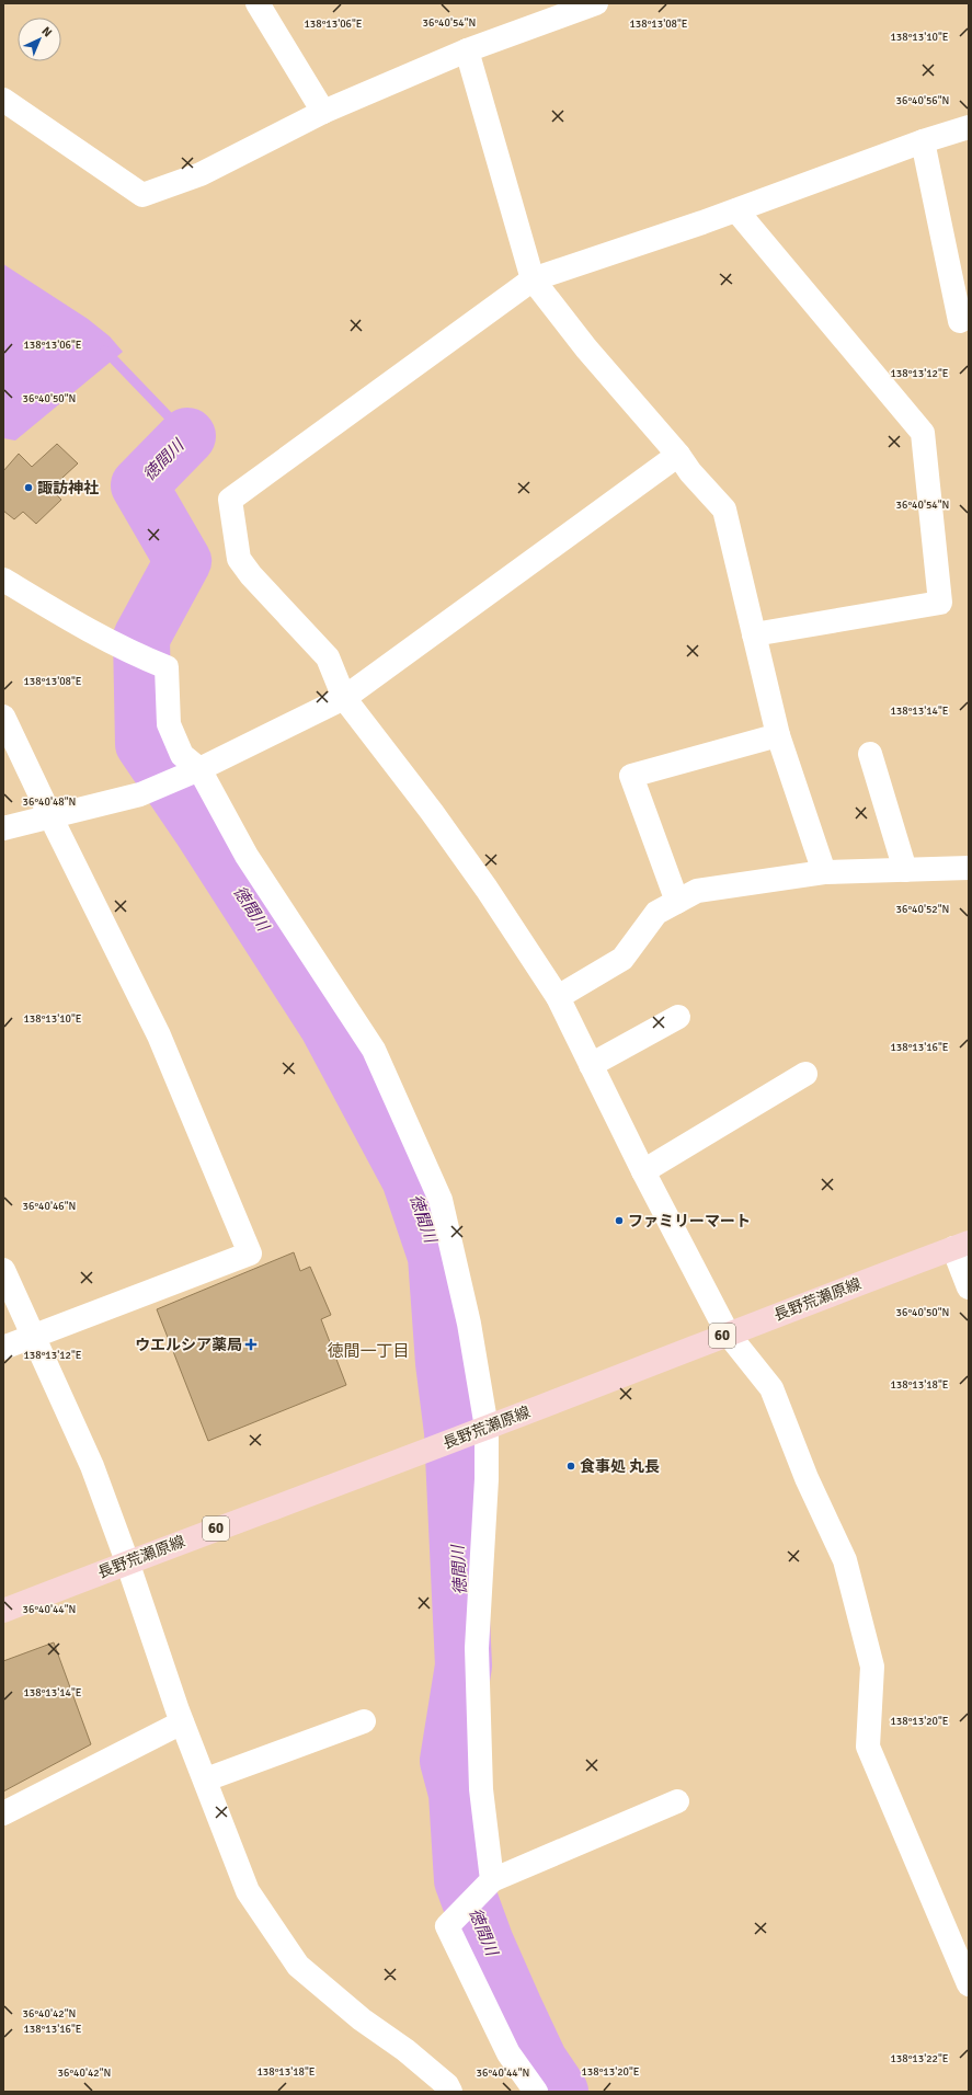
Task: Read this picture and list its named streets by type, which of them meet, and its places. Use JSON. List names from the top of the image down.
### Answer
{
  "streets": {
    "main road": ["長野荒瀬原線", "60"]
  },
  "districts": ["徳間一丁目"],
  "water": ["徳間川"],
  "places": {
    "other": ["諏訪神社", "ファミリーマート", "食事処 丸長"],
    "health": ["ウエルシア薬局"]
  },
  "north": "top right",
  "coordinates": [
    "36°40'54\"N",
    "138°13'06\"E",
    "138°13'08\"E",
    "138°13'10\"E",
    "36°40'56\"N",
    "138°13'12\"E",
    "36°40'50\"N",
    "138°13'14\"E",
    "36°40'48\"N",
    "36°40'52\"N",
    "138°13'16\"E",
    "36°40'46\"N",
    "138°13'18\"E",
    "36°40'44\"N",
    "138°13'20\"E",
    "36°40'42\"N",
    "138°13'22\"E"
  ]
}
